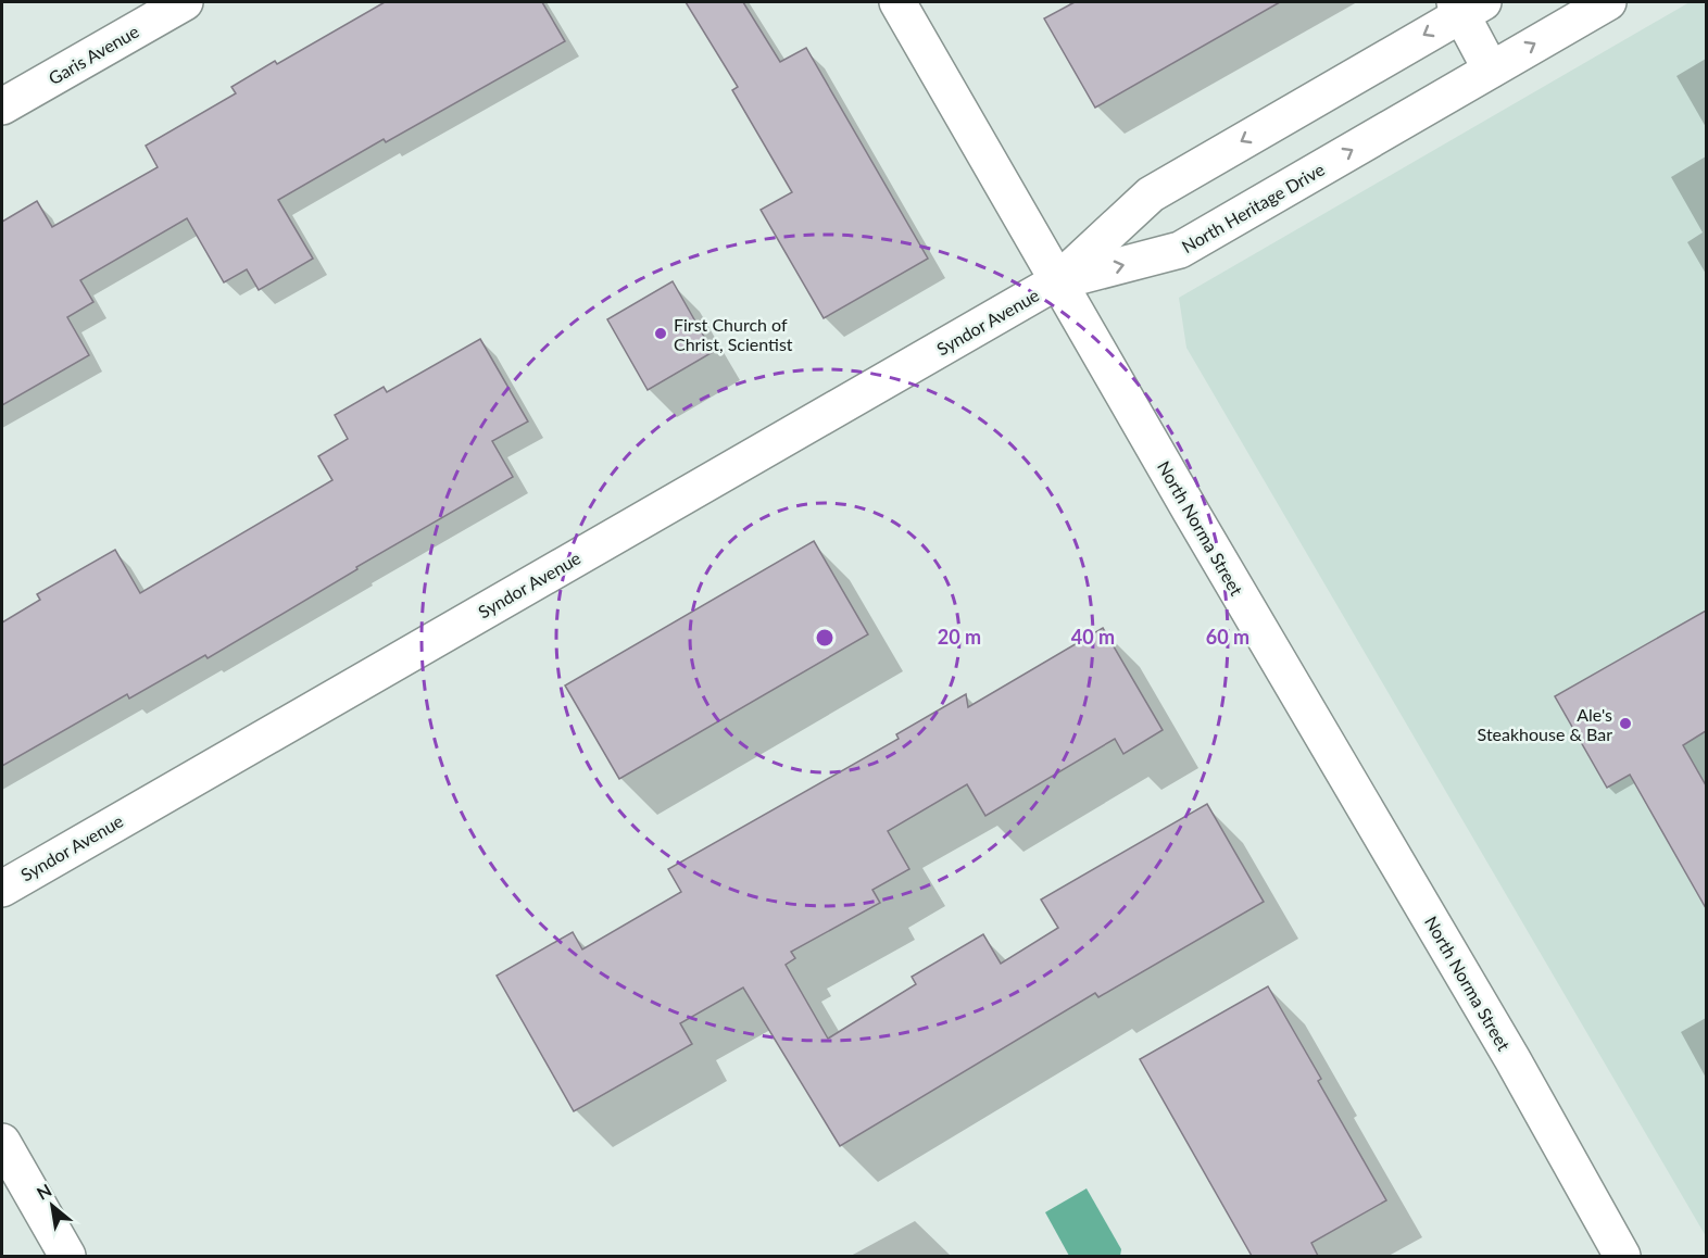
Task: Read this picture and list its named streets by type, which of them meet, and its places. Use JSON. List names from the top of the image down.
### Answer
{
  "streets": {
    "street": [
      "Garis Avenue",
      "North Heritage Drive",
      "Syndor Avenue",
      "North Norma Street"
    ]
  },
  "crossings": [
    ["North Heritage Drive", "Syndor Avenue"],
    ["North Heritage Drive", "North Norma Street"],
    ["Syndor Avenue", "North Norma Street"]
  ],
  "places": ["First Church of Christ, Scientist", "Ale's Steakhouse & Bar"],
  "north": "top left",
  "rings": ["20 m", "40 m", "60 m"]
}
